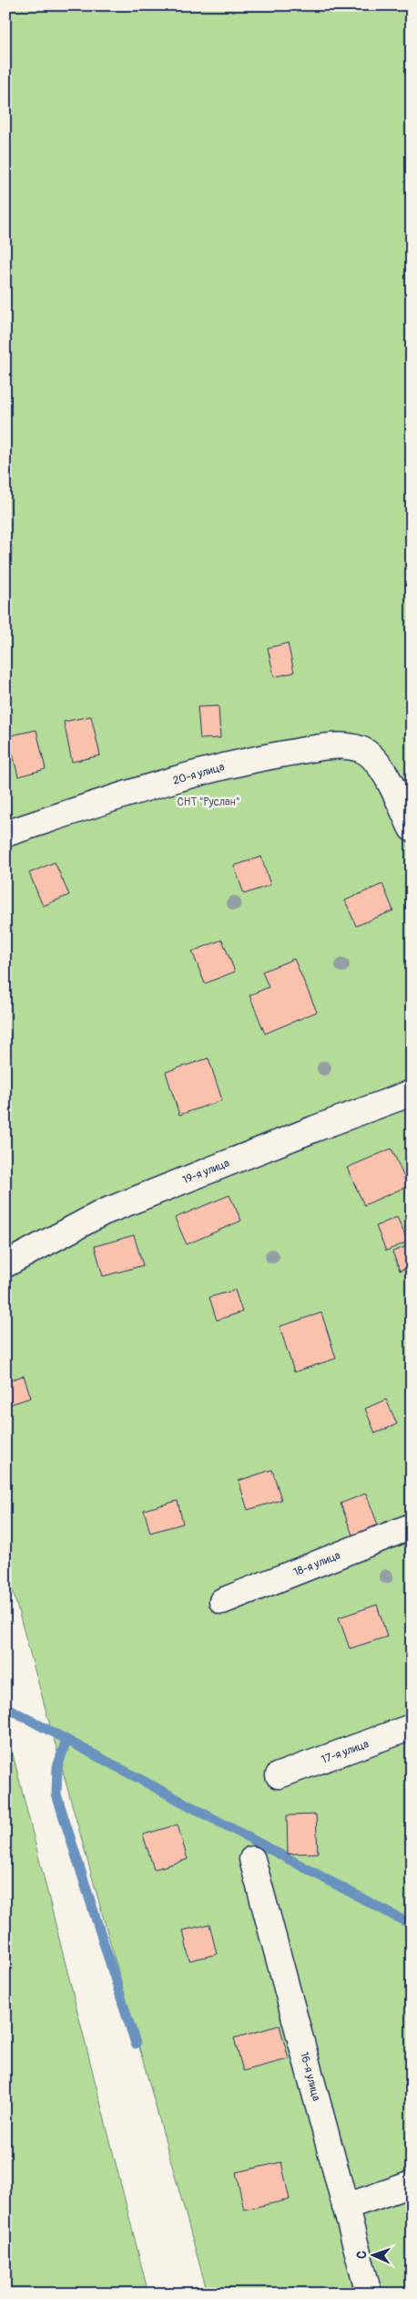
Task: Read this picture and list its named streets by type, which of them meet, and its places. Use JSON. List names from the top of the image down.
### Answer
{
  "streets": {
    "street": [
      "20-я улица",
      "19-я улица",
      "18-я улица",
      "17-я улица",
      "16-я улица"
    ]
  },
  "parks": ["СНТ \"Руслан\""],
  "north": "left"
}
